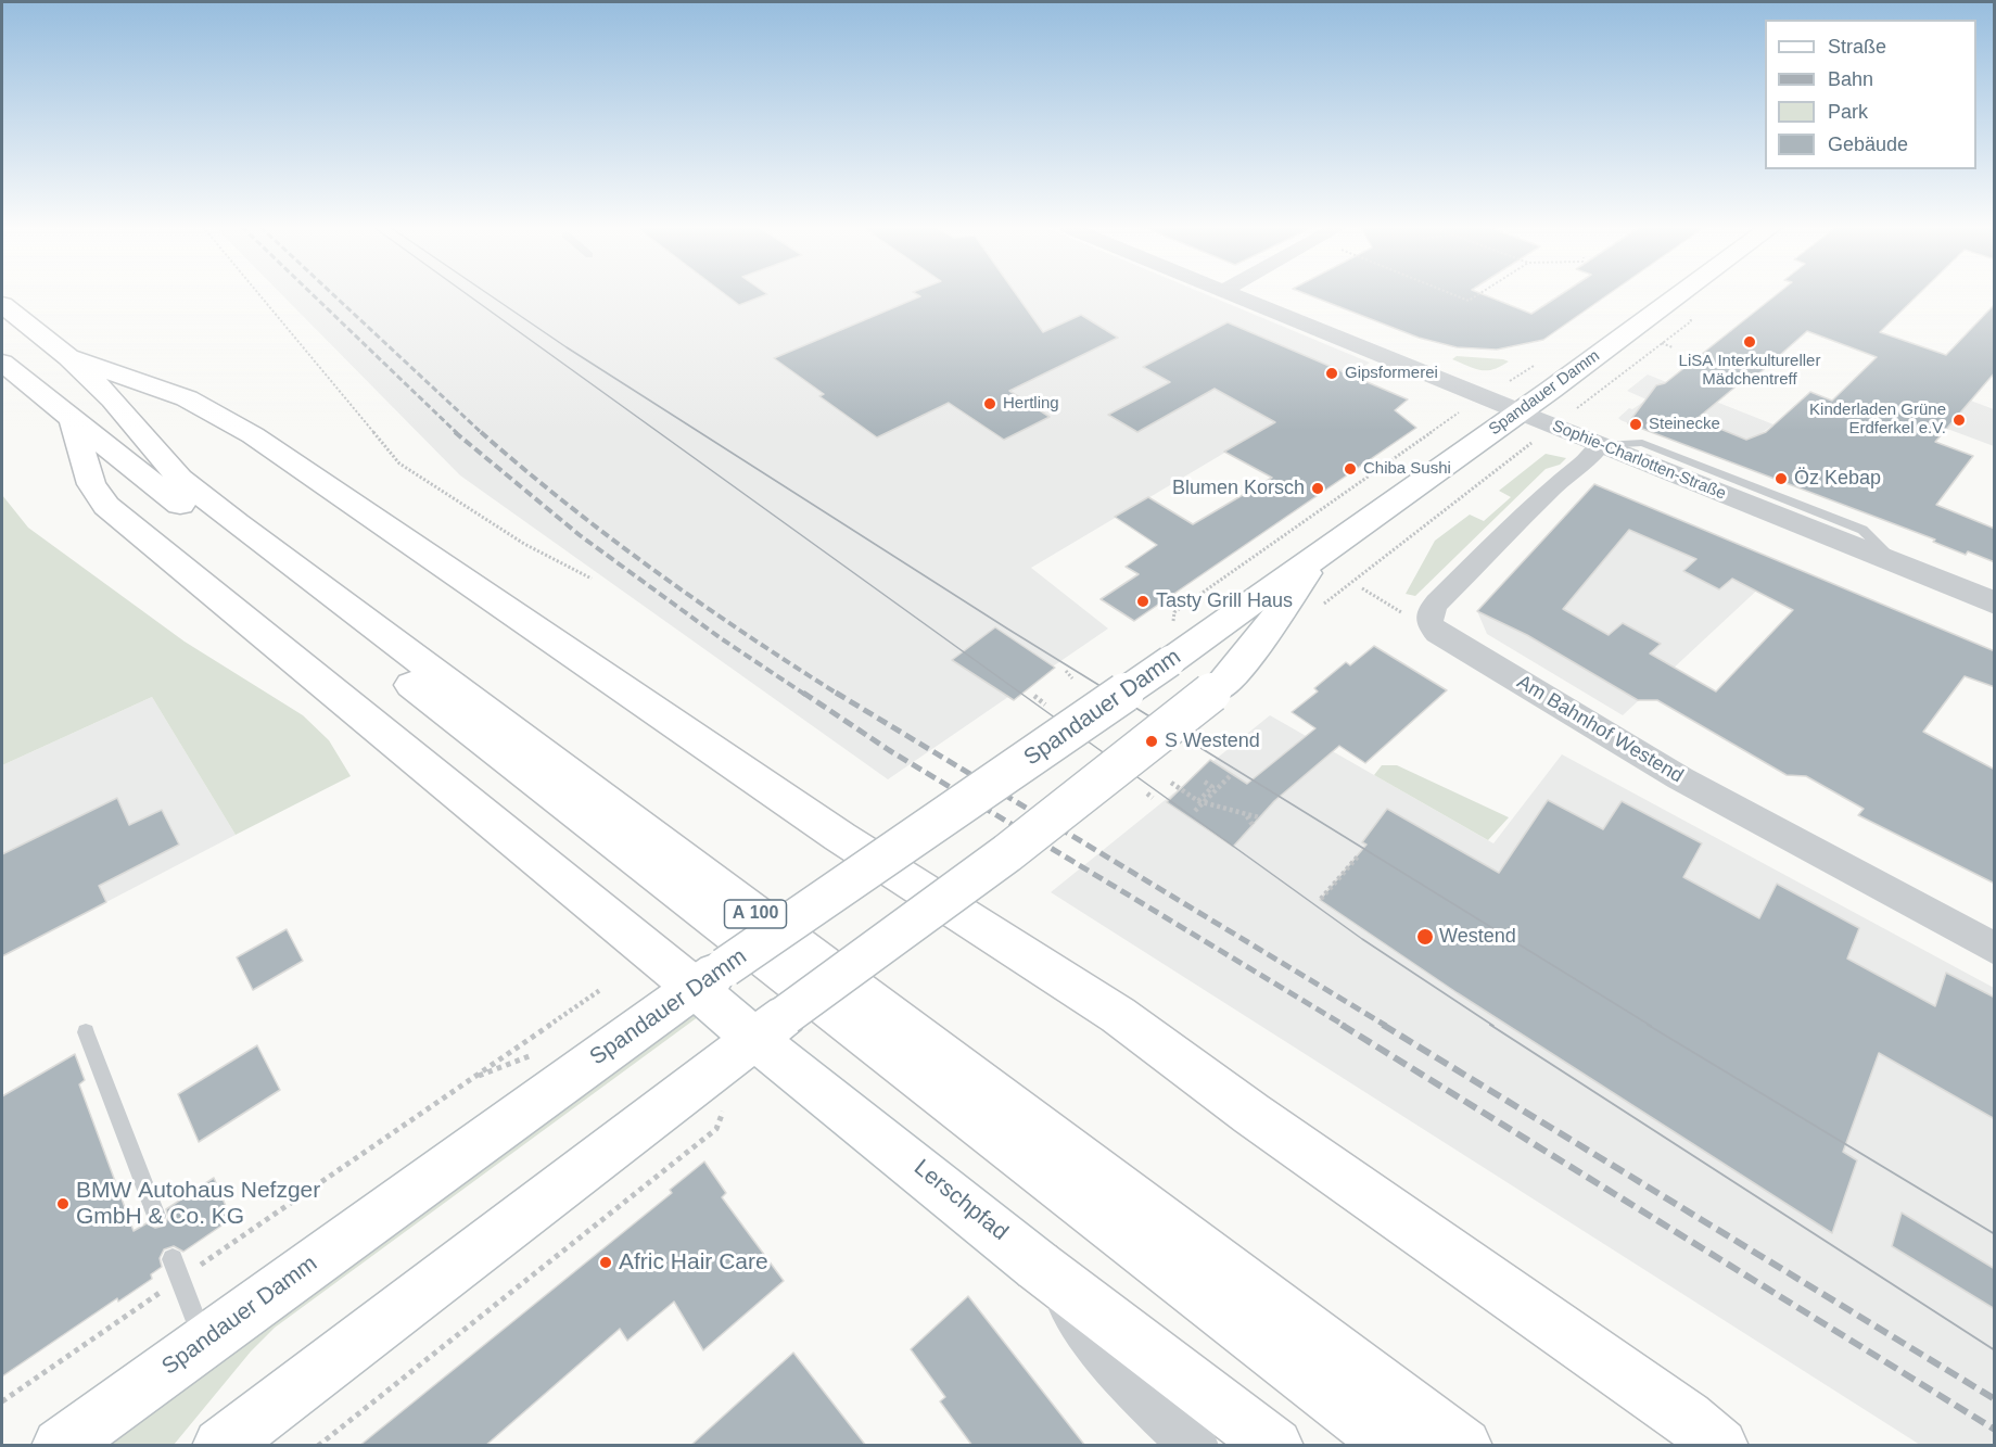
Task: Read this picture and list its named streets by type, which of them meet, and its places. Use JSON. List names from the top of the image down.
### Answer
{
  "streets": {
    "main road": ["Spandauer Damm", "A 100", "Lerschpfad"],
    "street": ["Sophie-Charlotten-Straße", "Am Bahnhof Westend"]
  },
  "crossings": [
    ["Spandauer Damm", "Sophie-Charlotten-Straße"],
    ["Spandauer Damm", "Lerschpfad"],
    ["Sophie-Charlotten-Straße", "Am Bahnhof Westend"],
    ["A 100", "Lerschpfad"]
  ],
  "places": [
    "LiSA Interkultureller Mädchentreff",
    "Gipsformerei",
    "Hertling",
    "Kinderladen Grüne Erdferkel e.V.",
    "Steinecke",
    "Chiba Sushi",
    "Öz Kebap",
    "Blumen Korsch",
    "Tasty Grill Haus",
    "S Westend",
    "Westend",
    "BMW Autohaus Nefzger GmbH & Co. KG",
    "Afric Hair Care"
  ],
  "legend": [
    "Straße",
    "Bahn",
    "Park",
    "Gebäude"
  ]
}
